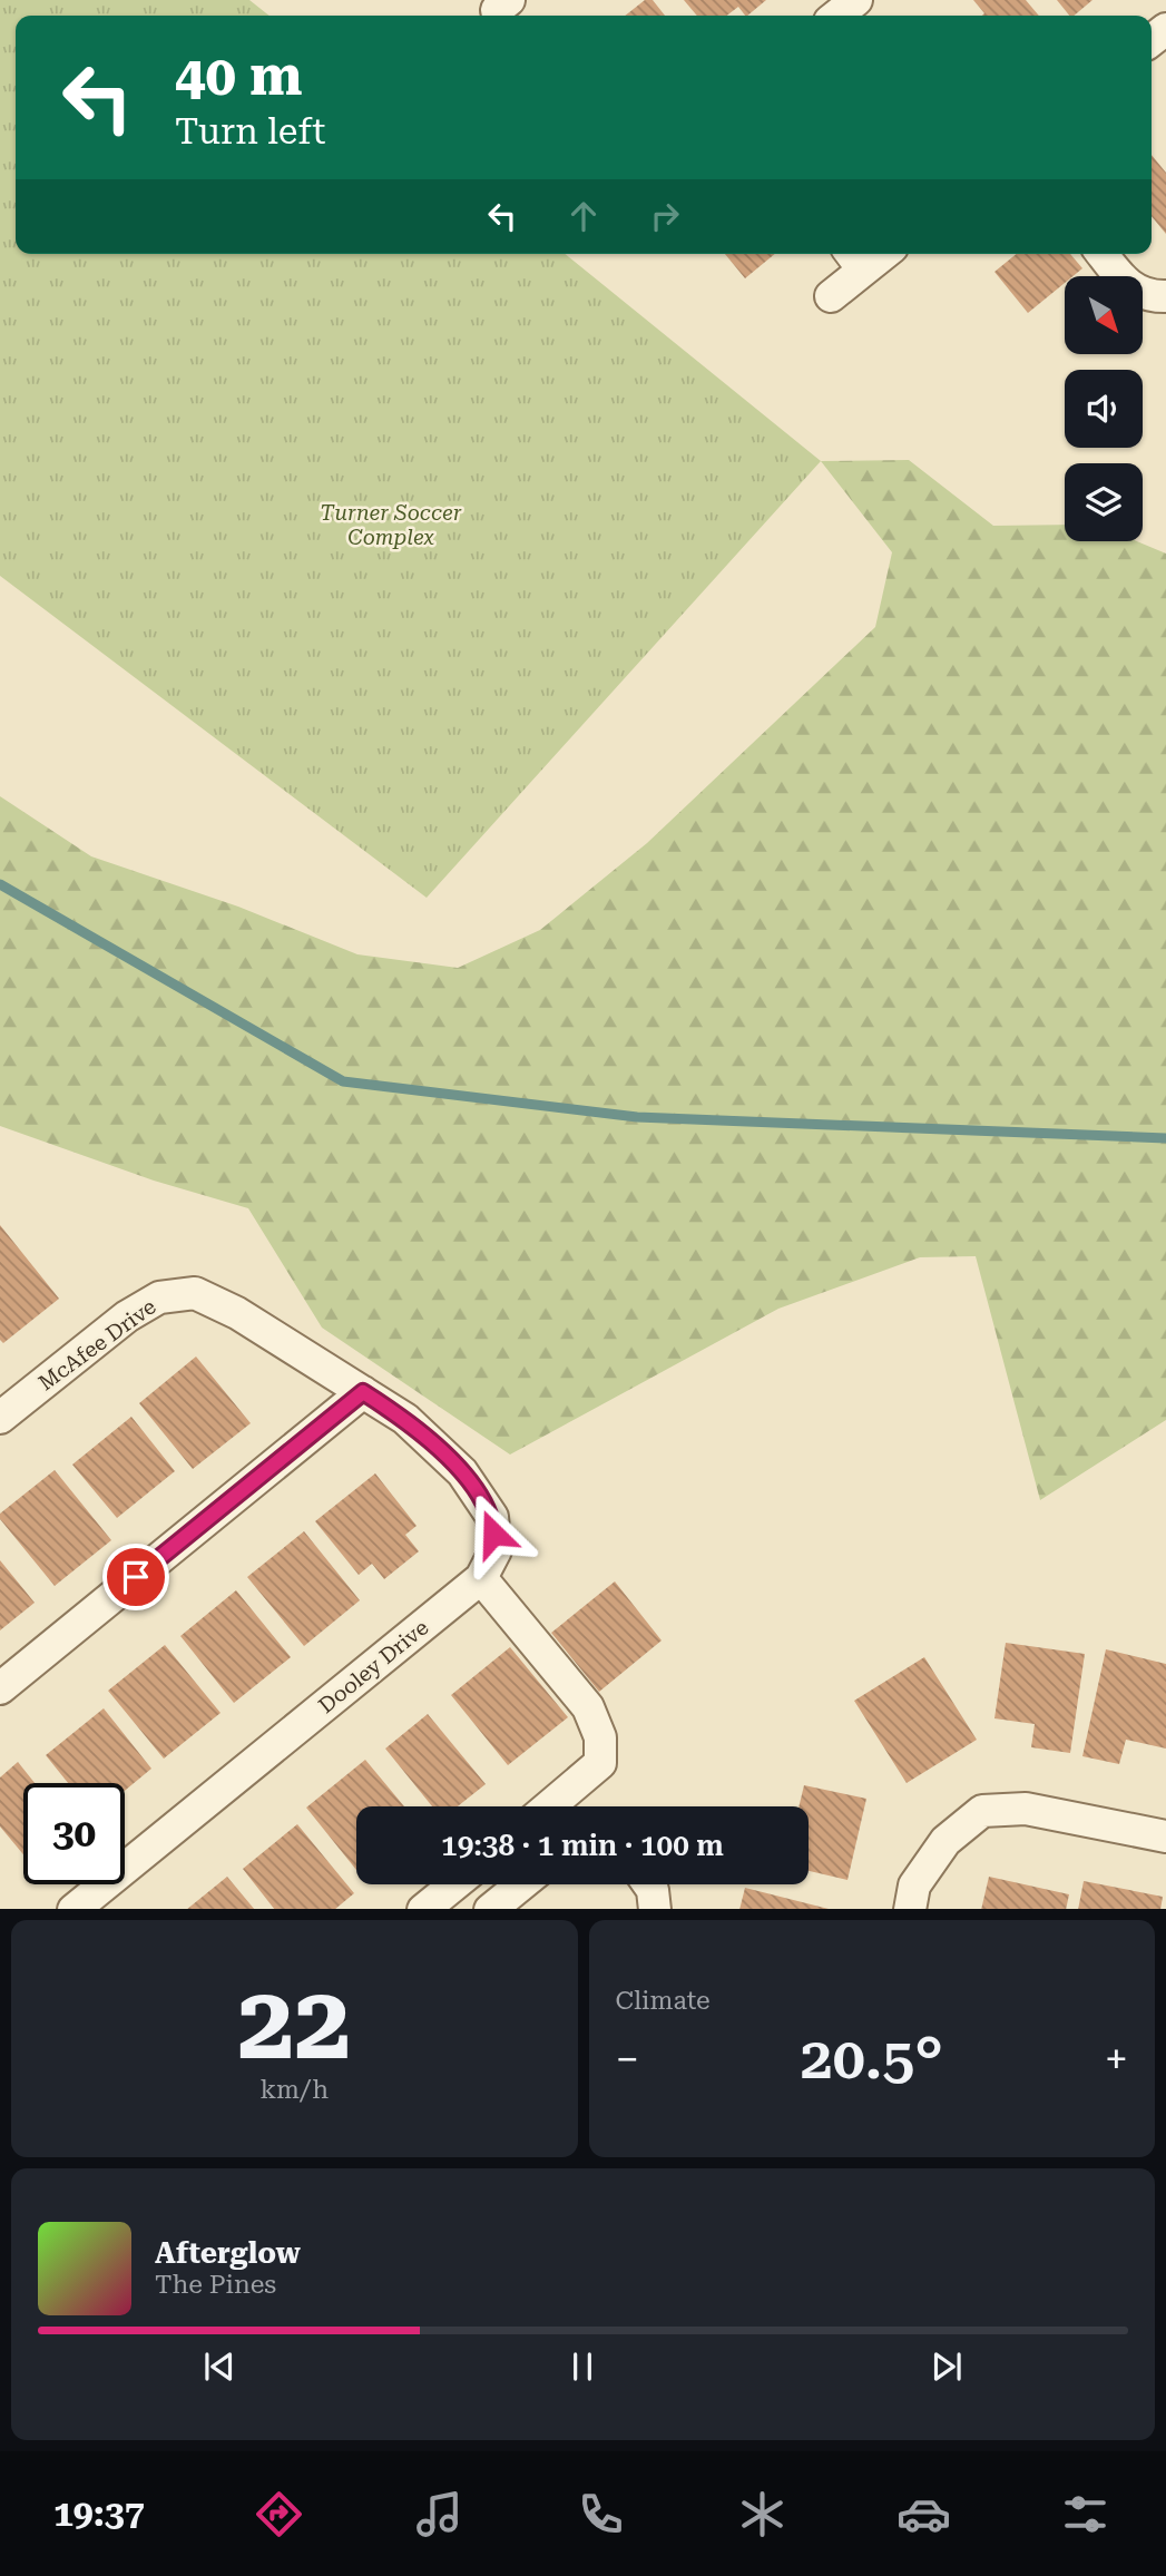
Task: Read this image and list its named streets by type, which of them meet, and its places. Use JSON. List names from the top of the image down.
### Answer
{
  "streets": {
    "street": ["McAfee Drive", "Dooley Drive"]
  },
  "crossings": [
    ["McAfee Drive", "Dooley Drive"]
  ],
  "parks": ["Turner Soccer Complex"],
  "north": "bottom right",
  "page": {
    "turn": ["40 m", "Turn left"],
    "limit": "30",
    "trip": "19:38 · 1 min · 100 m",
    "tile": [
      ["22", "km/h"],
      "Climate"
    ],
    "heat": ["−", "20.5°", "+"],
    "song": ["Afterglow", "The Pines"],
    "tabs": "19:37"
  }
}
